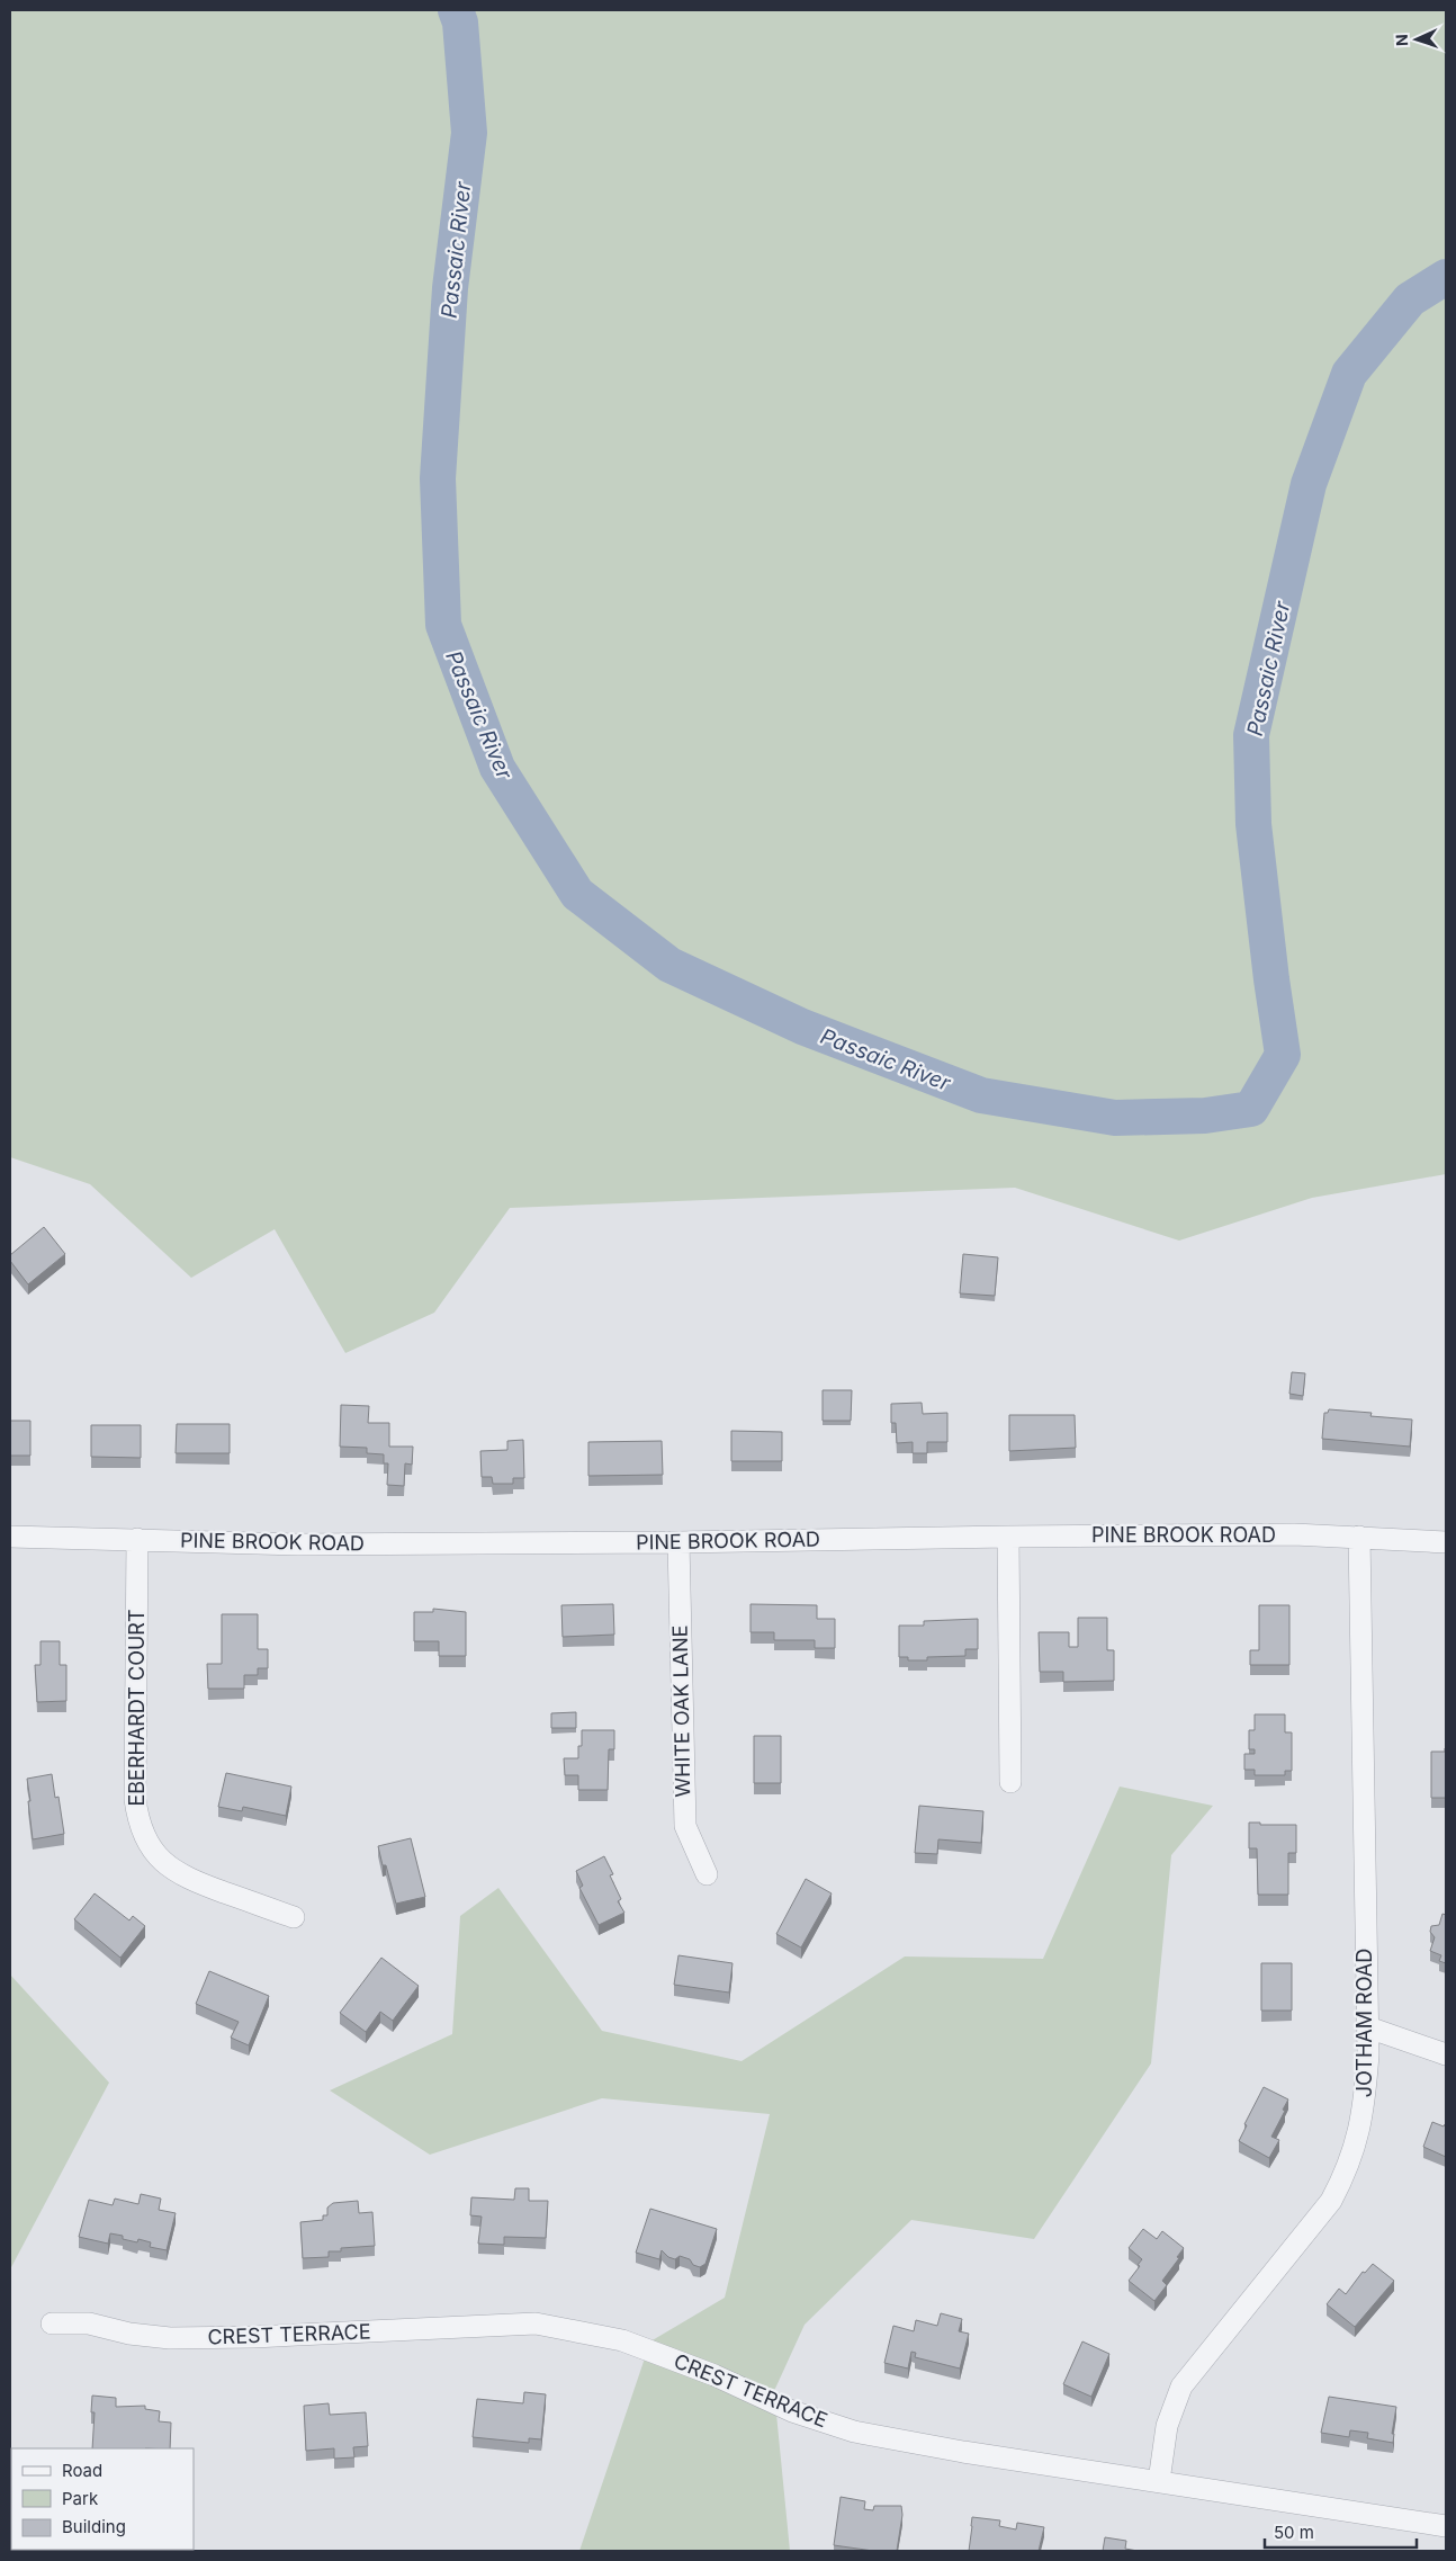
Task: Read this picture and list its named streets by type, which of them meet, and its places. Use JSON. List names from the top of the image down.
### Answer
{
  "streets": {
    "street": [
      "PINE BROOK ROAD",
      "EBERHARDT COURT",
      "WHITE OAK LANE",
      "JOTHAM ROAD",
      "CREST TERRACE"
    ]
  },
  "crossings": [
    ["PINE BROOK ROAD", "EBERHARDT COURT"],
    ["PINE BROOK ROAD", "WHITE OAK LANE"],
    ["PINE BROOK ROAD", "JOTHAM ROAD"],
    ["JOTHAM ROAD", "CREST TERRACE"]
  ],
  "water": ["Passaic River"],
  "legend": ["Road", "Park", "Building"],
  "scale_bar": "50 m",
  "north": "left"
}
